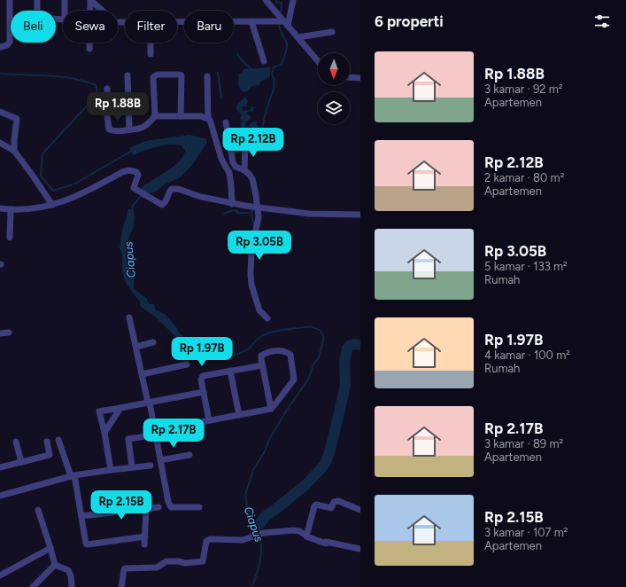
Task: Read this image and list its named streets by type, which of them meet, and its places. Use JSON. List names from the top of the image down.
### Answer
{
  "water": ["Ciapus"],
  "north": "bottom",
  "page": {
    "heading": "6 properti",
    "chip": [
      "Beli",
      "Sewa",
      "Filter",
      "Baru"
    ],
    "list": [
      {
        "name": "Rp 1.88B",
        "note": "3 kamar · 92 m² · Apartemen"
      },
      {
        "name": "Rp 2.12B",
        "note": "2 kamar · 80 m² · Apartemen"
      },
      {
        "name": "Rp 3.05B",
        "note": "5 kamar · 133 m² · Rumah"
      },
      {
        "name": "Rp 1.97B",
        "note": "4 kamar · 100 m² · Rumah"
      },
      {
        "name": "Rp 2.17B",
        "note": "3 kamar · 89 m² · Apartemen"
      },
      {
        "name": "Rp 2.15B",
        "note": "3 kamar · 107 m² · Apartemen"
      }
    ],
    "price": [
      "Rp 1.88B",
      "Rp 2.12B",
      "Rp 3.05B",
      "Rp 1.97B",
      "Rp 2.17B",
      "Rp 2.15B"
    ]
  }
}
